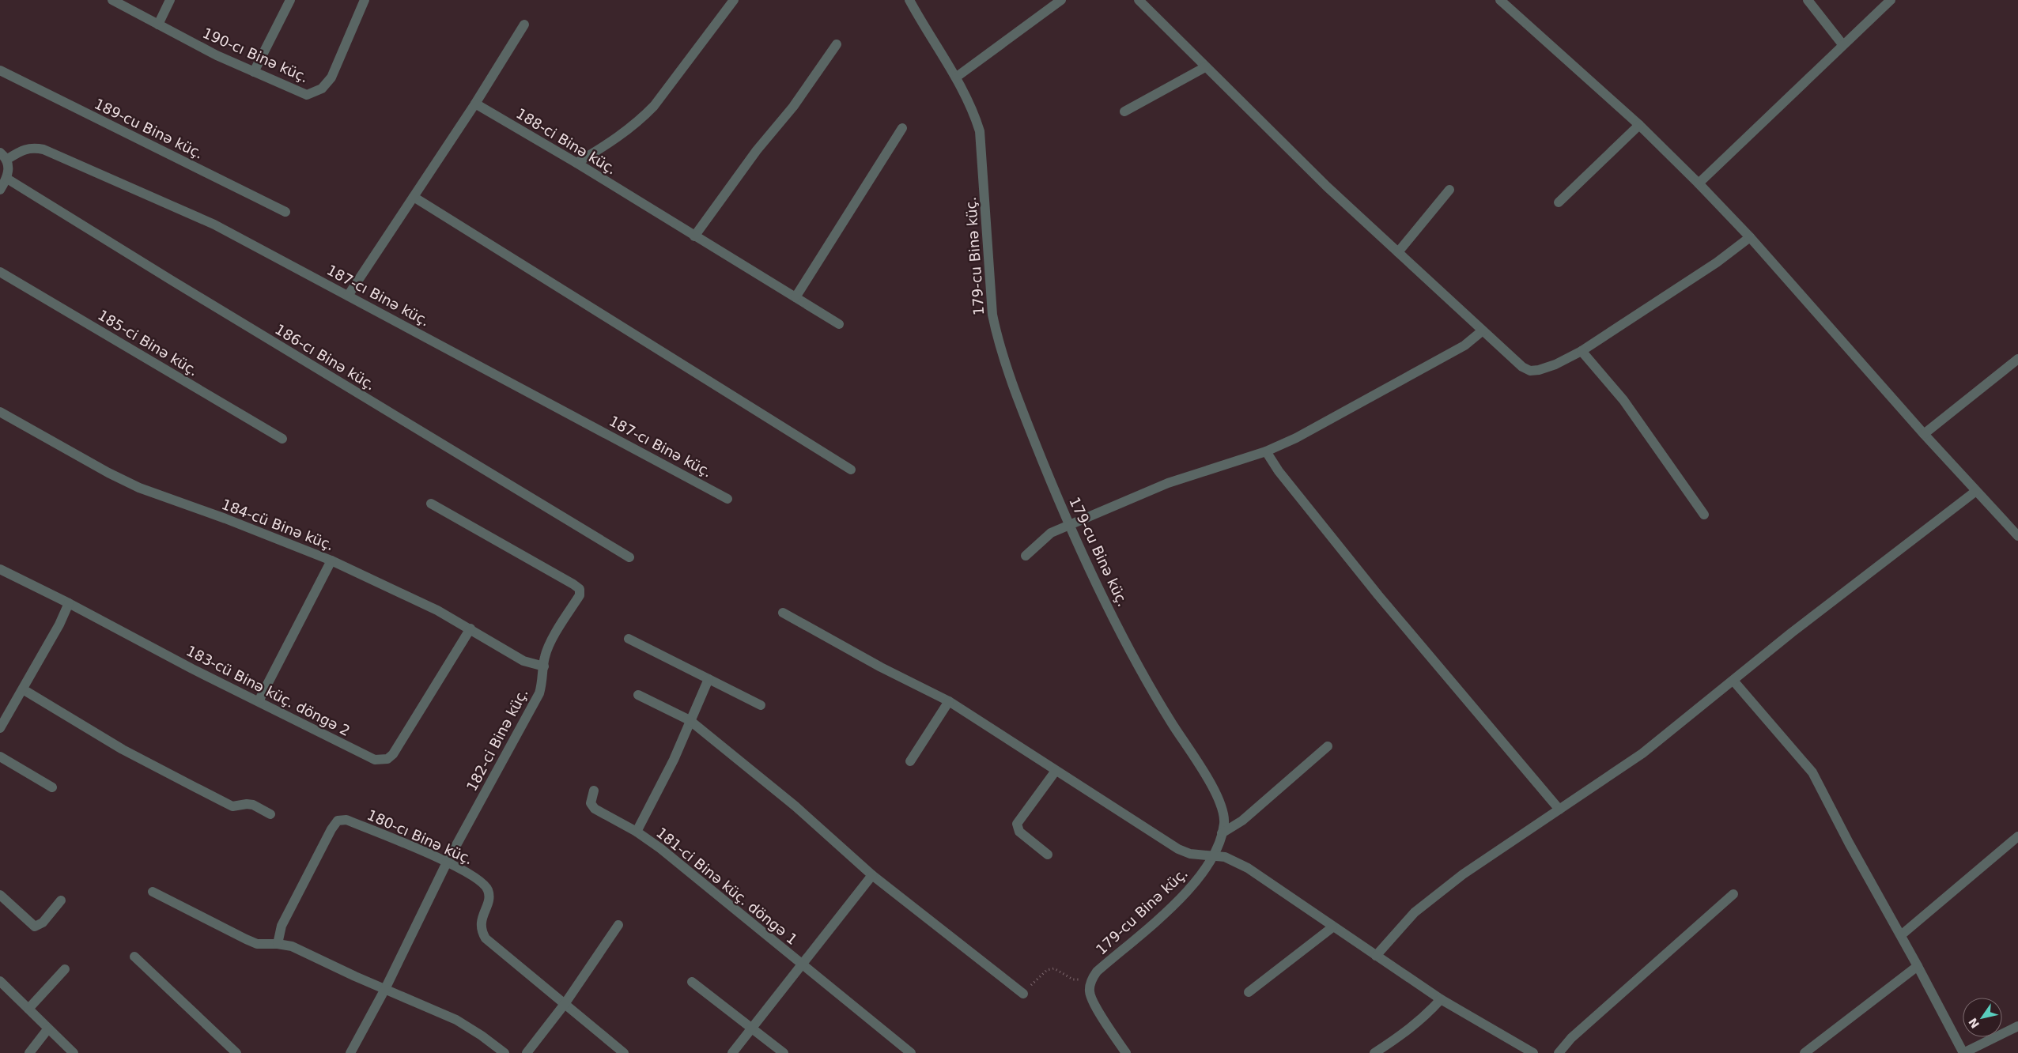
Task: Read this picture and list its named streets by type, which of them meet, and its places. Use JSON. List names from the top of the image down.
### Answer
{
  "streets": {
    "street": [
      "190-cı Binə küç.",
      "189-cu Binə küç.",
      "188-ci Binə küç.",
      "179-cu Binə küç.",
      "187-cı Binə küç.",
      "185-ci Binə küç.",
      "186-cı Binə küç.",
      "184-cü Binə küç.",
      "183-cü Binə küç. döngə 2",
      "182-ci Binə küç.",
      "180-cı Binə küç.",
      "181-ci Binə küç. döngə 1"
    ]
  },
  "crossings": [
    ["184-cü Binə küç.", "183-cü Binə küç. döngə 2"],
    ["184-cü Binə küç.", "182-ci Binə küç."],
    ["182-ci Binə küç.", "180-cı Binə küç."]
  ],
  "north": "bottom left"
}
